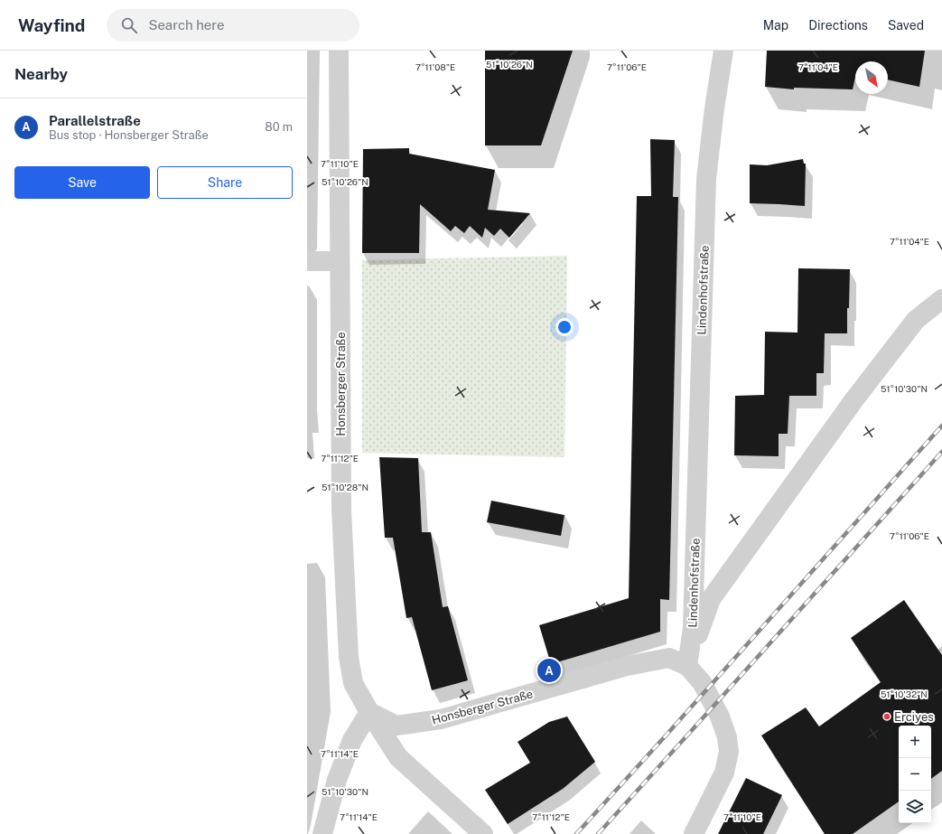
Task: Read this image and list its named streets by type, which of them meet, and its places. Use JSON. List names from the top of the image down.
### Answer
{
  "streets": {
    "street": ["Lindenhofstraße", "Honsberger Straße"]
  },
  "crossings": [
    ["Lindenhofstraße", "Honsberger Straße"]
  ],
  "places": ["Erciyes"],
  "north": "bottom right",
  "page": {
    "header": "Wayfind",
    "search": "Search here",
    "nav": ["Map", "Directions", "Saved"],
    "heading": "Nearby",
    "list": [
      {
        "mark": "A",
        "name": "Parallelstraße",
        "note": "Bus stop · Honsberger Straße",
        "value": "80 m"
      }
    ],
    "buttons": ["Save", "Share"],
    "pins": "A",
    "map_buttons": ["+", "−"]
  },
  "coordinates": [
    "51°10'26\"N",
    "7°11'08\"E",
    "7°11'06\"E",
    "7°11'04\"E",
    "7°11'10\"E",
    "51°10'30\"N",
    "7°11'12\"E",
    "51°10'28\"N",
    "51°10'32\"N",
    "7°11'14\"E"
  ]
}
